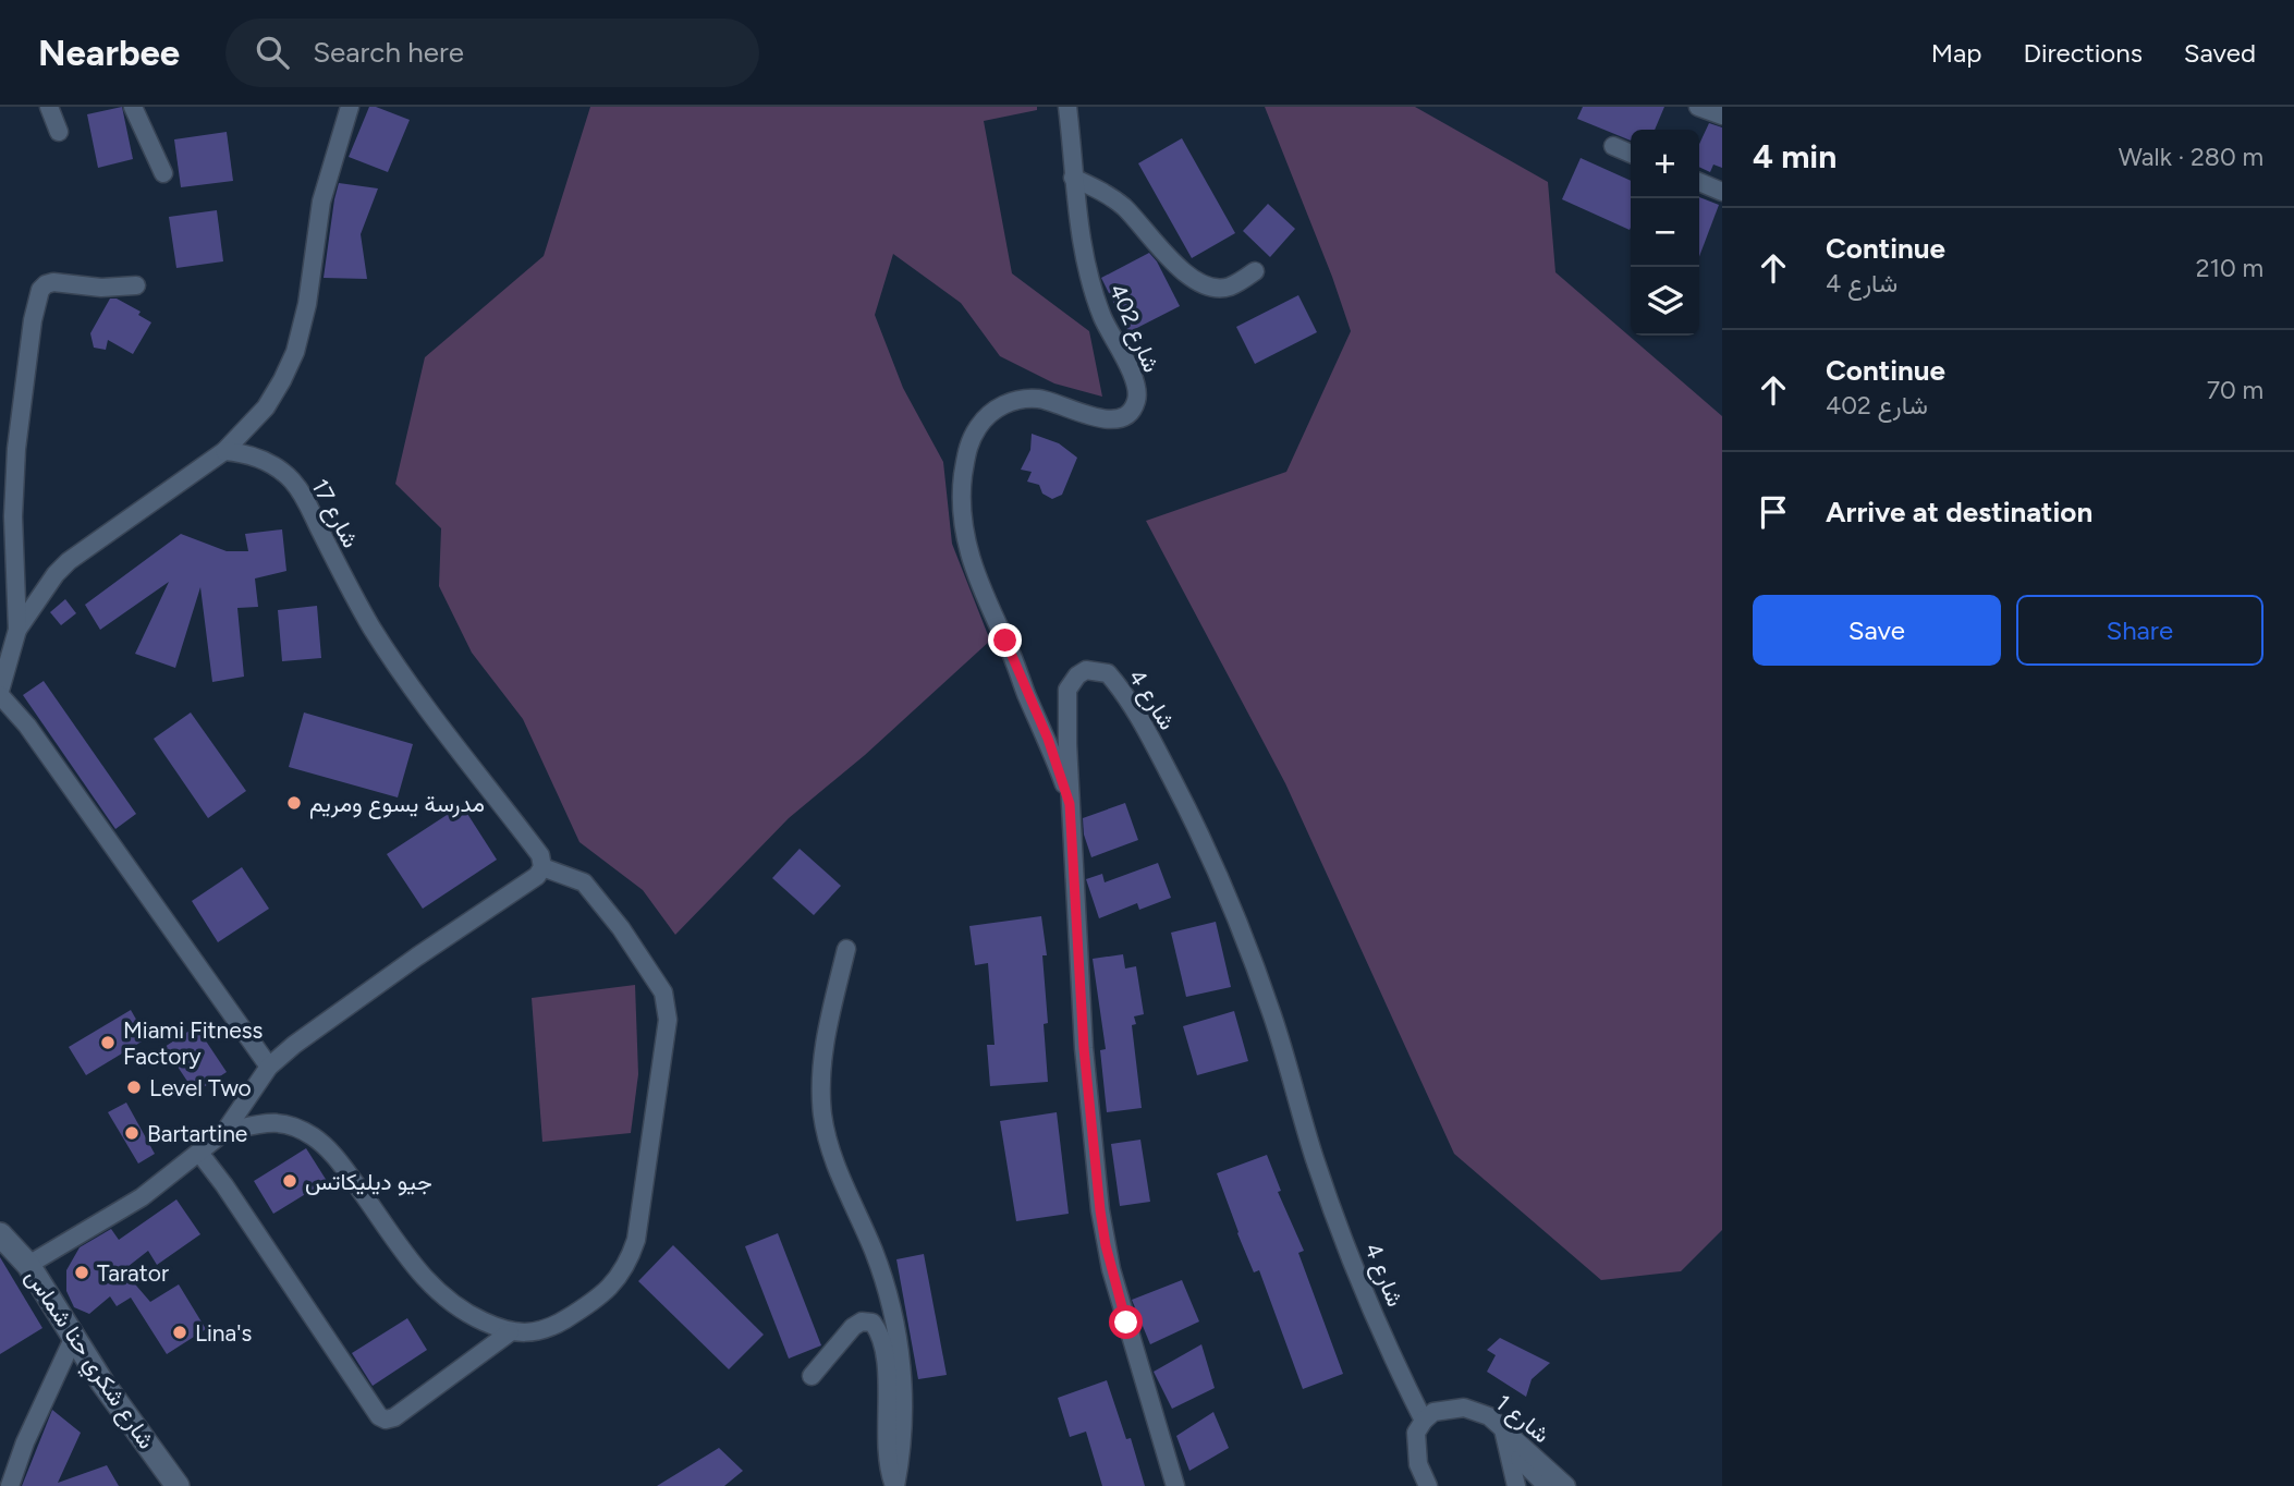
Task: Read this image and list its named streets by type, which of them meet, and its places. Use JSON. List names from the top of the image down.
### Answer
{
  "streets": {
    "street": [
      "شارع 402",
      "شارع 17",
      "شارع 4",
      "شارع شكري حنا شماس",
      "شارع 1"
    ]
  },
  "crossings": [
    ["شارع 402", "شارع 4"],
    ["شارع 4", "شارع 1"]
  ],
  "places": [
    "مدرسة يسوع ومريم",
    "Miami Fitness Factory",
    "Level Two",
    "Bartartine",
    "جيو ديليكاتس",
    "Tarator",
    "Lina's"
  ],
  "page": {
    "header": "Nearbee",
    "search": "Search here",
    "nav": ["Map", "Directions", "Saved"],
    "heading": ["4 min", "Walk · 280 m"],
    "map_buttons": ["+", "−"],
    "list": [
      ["Continue", "شارع 4", "210 m"],
      ["Continue", "شارع 402", "70 m"],
      "Arrive at destination"
    ],
    "buttons": ["Save", "Share"]
  }
}
